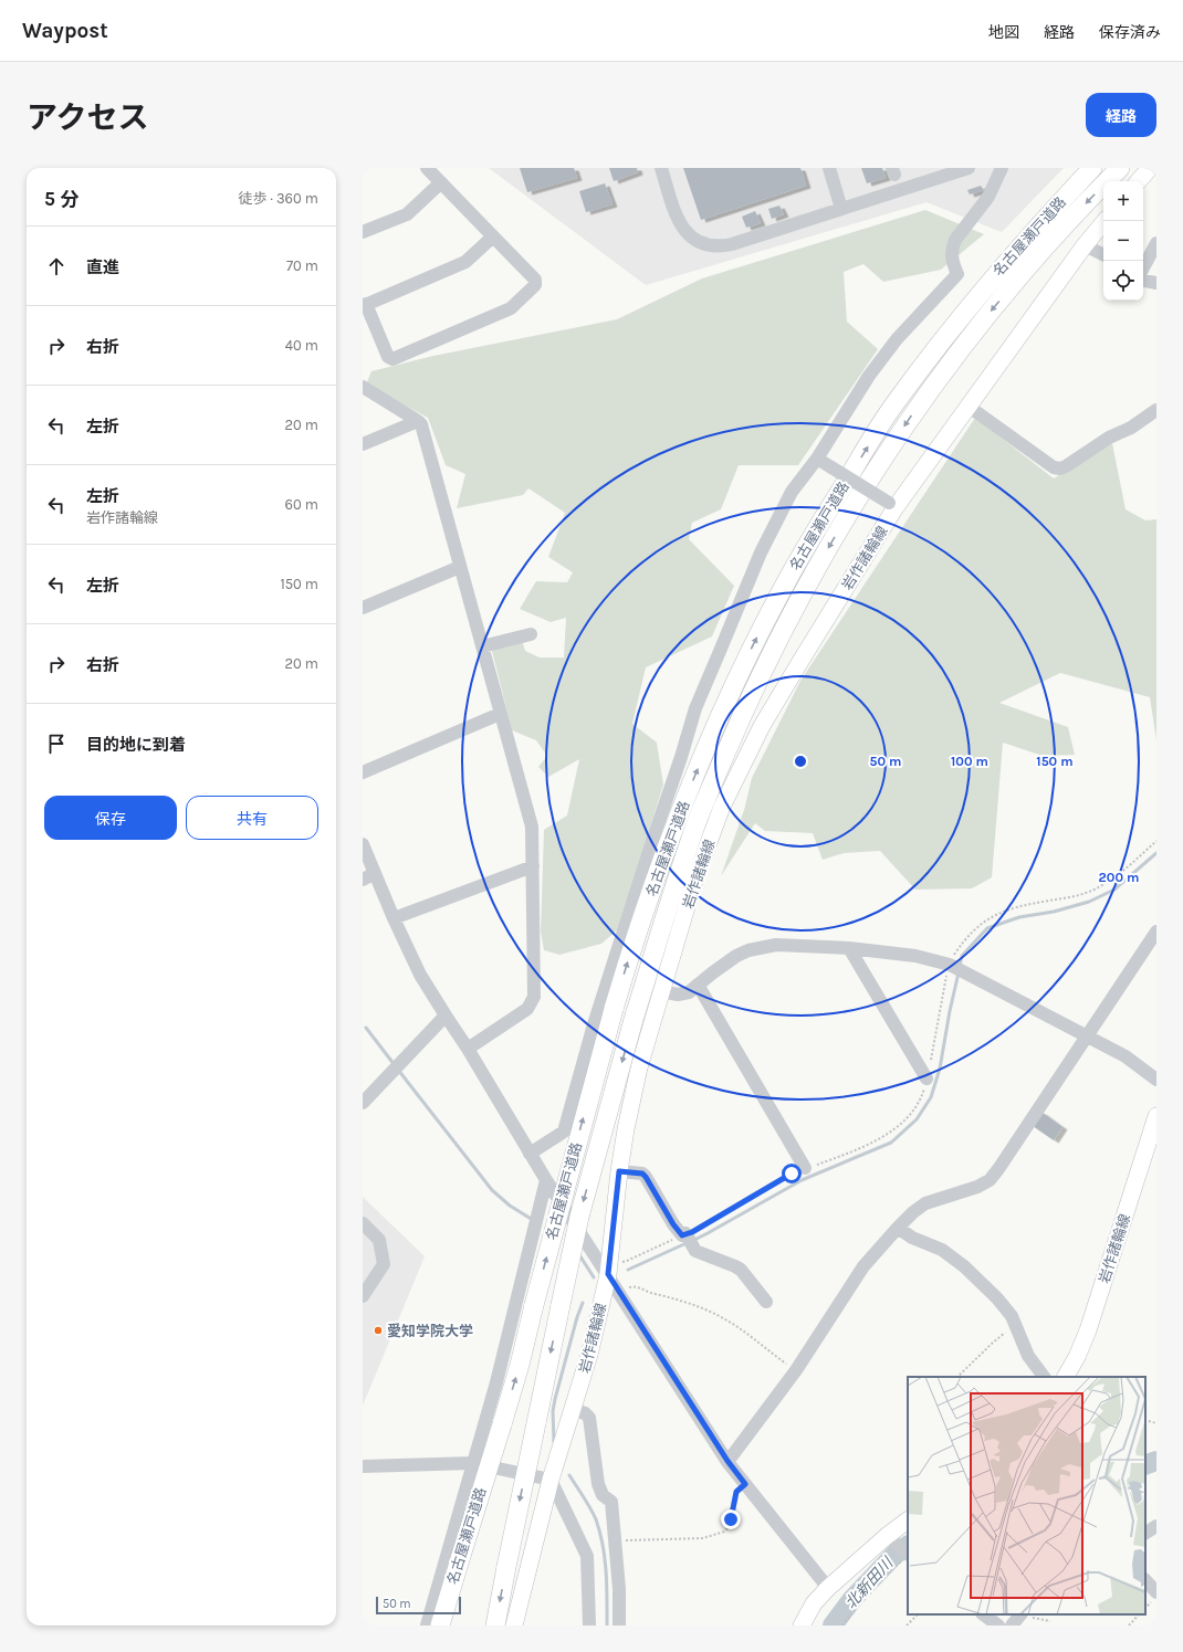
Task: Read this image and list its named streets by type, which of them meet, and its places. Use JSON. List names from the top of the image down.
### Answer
{
  "streets": {
    "highway": ["名古屋瀬戸道路"],
    "main road": ["岩作諸輪線"]
  },
  "water": ["北新田川"],
  "places": ["愛知学院大学"],
  "scale_bar": "50 m",
  "page": {
    "header": "Waypost",
    "nav": ["地図", "経路", "保存済み"],
    "title": "アクセス",
    "buttons": [
      "経路",
      ["保存", "共有"]
    ],
    "heading": ["5 分", "徒歩 · 360 m"],
    "map_buttons": ["+", "−"],
    "list": [
      ["直進", "70 m"],
      ["右折", "40 m"],
      ["左折", "20 m"],
      ["左折", "岩作諸輪線", "60 m"],
      ["左折", "150 m"],
      ["右折", "20 m"],
      "目的地に到着"
    ],
    "scale": "50 m"
  },
  "rings": [
    "50 m",
    "100 m",
    "150 m",
    "200 m"
  ]
}
